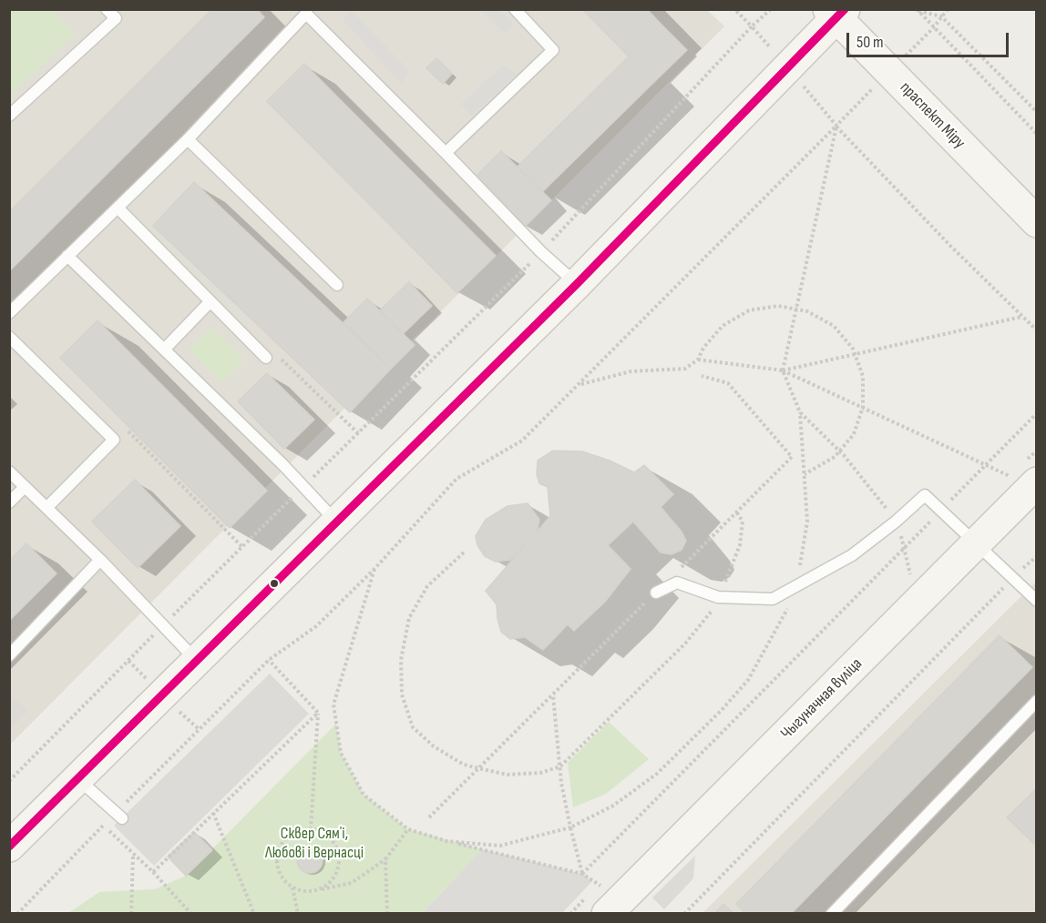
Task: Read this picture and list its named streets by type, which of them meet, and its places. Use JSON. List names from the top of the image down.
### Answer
{
  "streets": {
    "main road": ["праспект Міру", "Чыгуначная вуліца"]
  },
  "parks": ["Сквер Сямʼі, Любові і Вернасці"],
  "scale_bar": "50 m"
}
